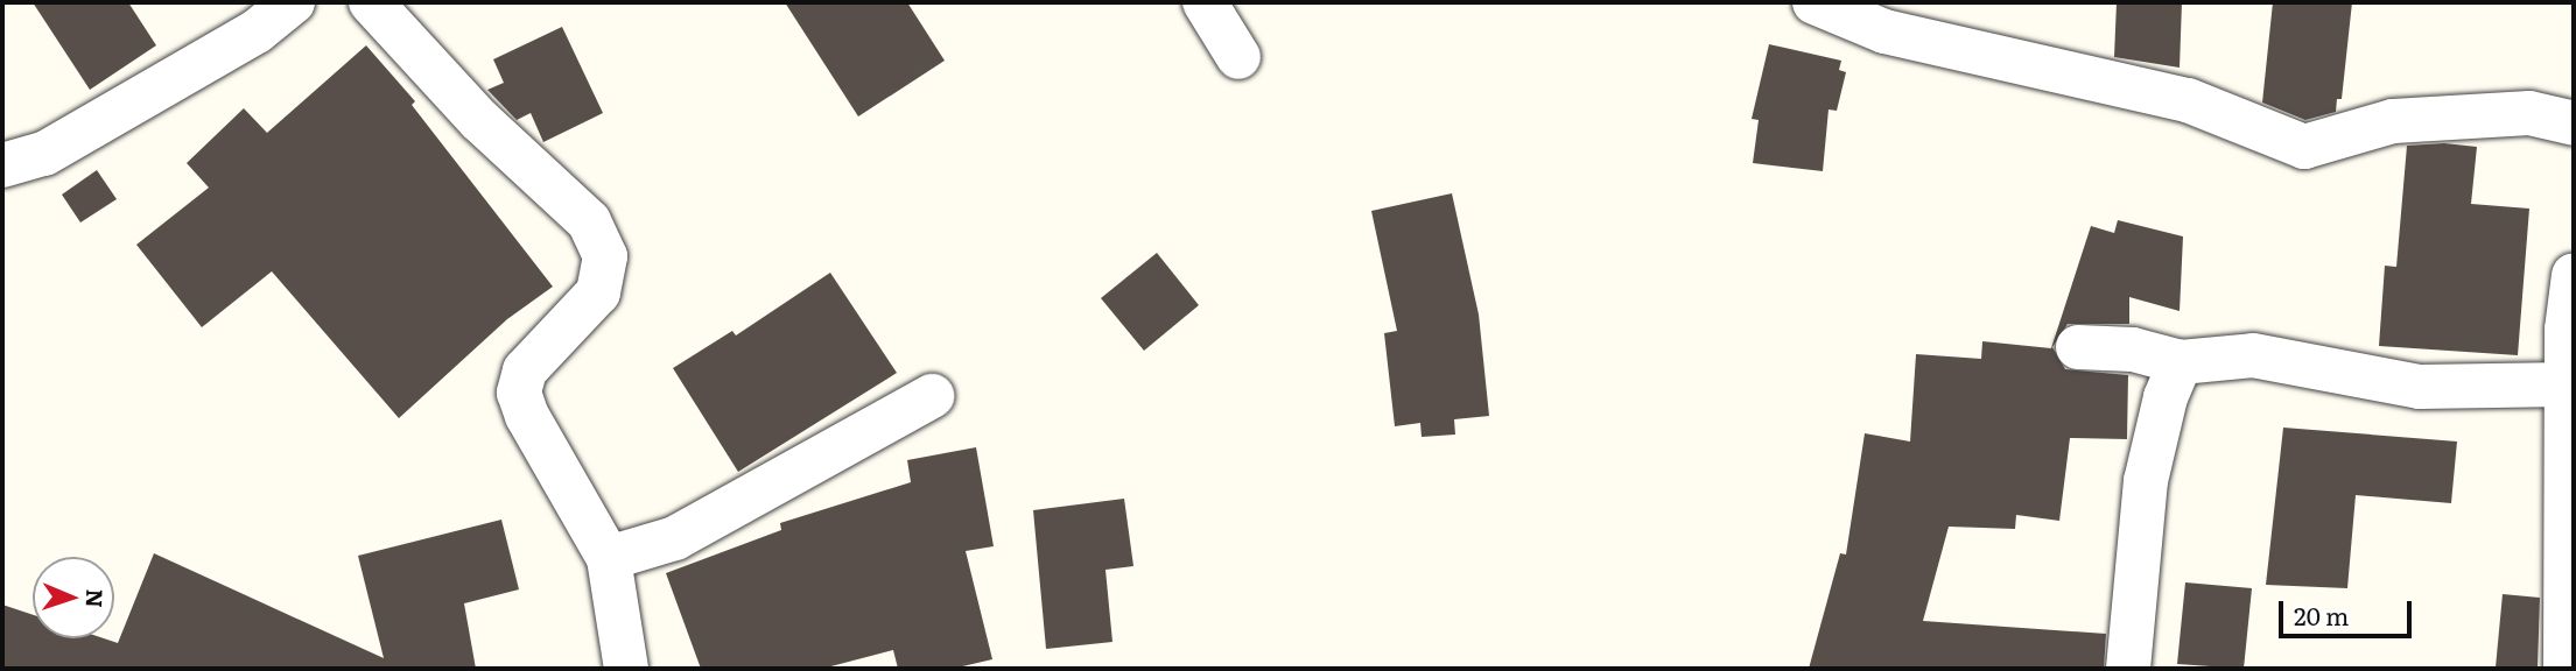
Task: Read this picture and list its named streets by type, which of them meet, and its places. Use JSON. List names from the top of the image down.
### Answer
{
  "scale_bar": "20 m",
  "north": "right"
}
